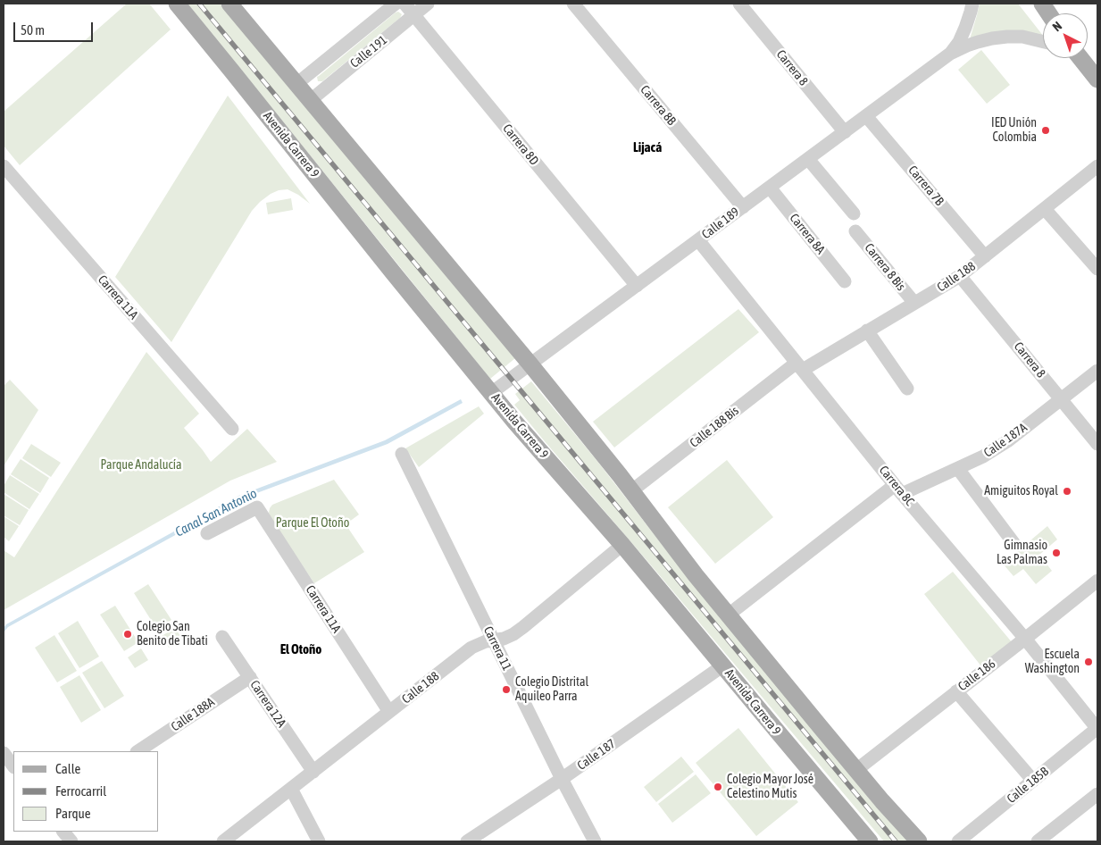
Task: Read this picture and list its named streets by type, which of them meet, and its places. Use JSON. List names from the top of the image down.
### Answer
{
  "streets": {
    "main road": ["Avenida Carrera 9"],
    "street": [
      "Calle 191",
      "Carrera 8",
      "Carrera 8B",
      "Carrera 8D",
      "Carrera 7B",
      "Calle 189",
      "Carrera 8A",
      "Carrera 8 Bis",
      "Calle 188",
      "Carrera 11A",
      "Calle 188 Bis",
      "Calle 187A",
      "Carrera 8C",
      "Carrera 11",
      "Calle 186",
      "Carrera 12A",
      "Calle 188A",
      "Calle 187",
      "Calle 185B"
    ]
  },
  "crossings": [
    ["Calle 191", "Carrera 8D"],
    ["Carrera 8", "Calle 189"],
    ["Carrera 8", "Calle 188"],
    ["Carrera 8", "Calle 187A"],
    ["Carrera 8B", "Calle 189"],
    ["Avenida Carrera 9", "Calle 189"],
    ["Avenida Carrera 9", "Calle 188"],
    ["Avenida Carrera 9", "Calle 187"],
    ["Carrera 8D", "Calle 189"],
    ["Carrera 7B", "Calle 189"],
    ["Carrera 7B", "Calle 188"],
    ["Calle 189", "Carrera 8A"],
    ["Calle 189", "Carrera 8C"],
    ["Carrera 8 Bis", "Calle 188"],
    ["Calle 188", "Carrera 11A"],
    ["Calle 188", "Calle 188 Bis"],
    ["Calle 188", "Carrera 8C"],
    ["Calle 188", "Carrera 11"],
    ["Calle 188", "Carrera 12A"],
    ["Calle 188 Bis", "Carrera 8C"],
    ["Calle 187A", "Carrera 8C"],
    ["Carrera 8C", "Calle 186"],
    ["Carrera 8C", "Calle 185B"],
    ["Carrera 11", "Calle 187"],
    ["Carrera 12A", "Calle 188A"]
  ],
  "districts": ["Lijacá", "El Otoño"],
  "water": ["Canal San Antonio"],
  "parks": ["Parque Andalucía", "Parque El Otoño"],
  "places": [
    "IED Unión Colombia",
    "Amiguitos Royal",
    "Gimnasio Las Palmas",
    "Colegio San Benito de Tibati",
    "Escuela Washington",
    "Colegio Distrital Aquileo Parra",
    "Colegio Mayor José Celestino Mutis"
  ],
  "legend": ["Calle", "Ferrocarril", "Parque"],
  "scale_bar": "50 m",
  "north": "top left"
}
